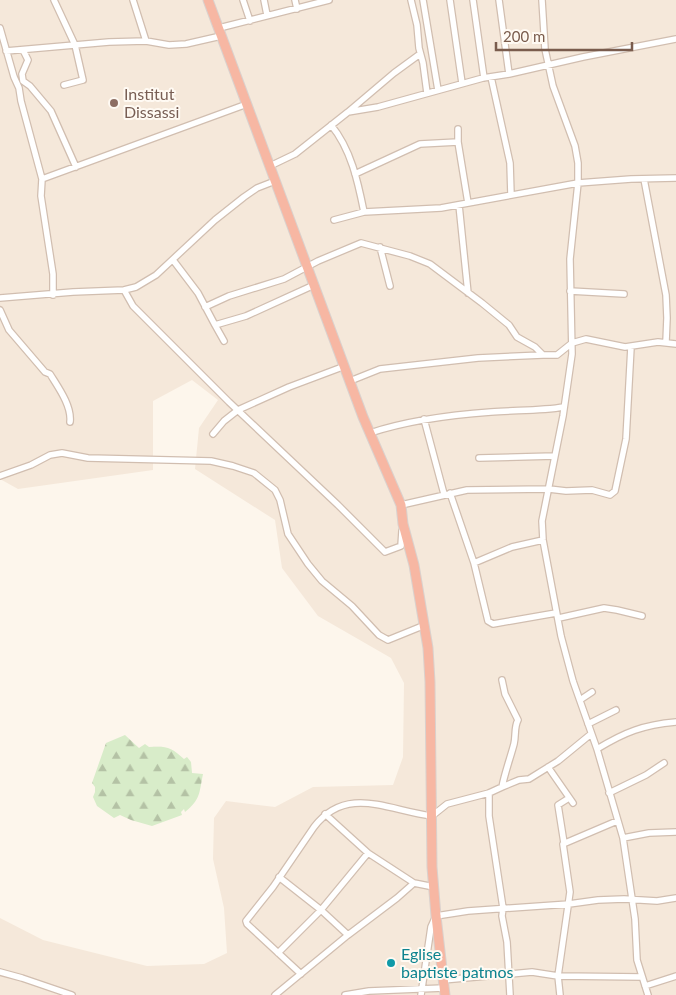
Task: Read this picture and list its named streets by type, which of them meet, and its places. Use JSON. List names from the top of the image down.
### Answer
{
  "places": ["Institut Dissassi", "Eglise baptiste patmos"],
  "scale_bar": "200 m"
}
